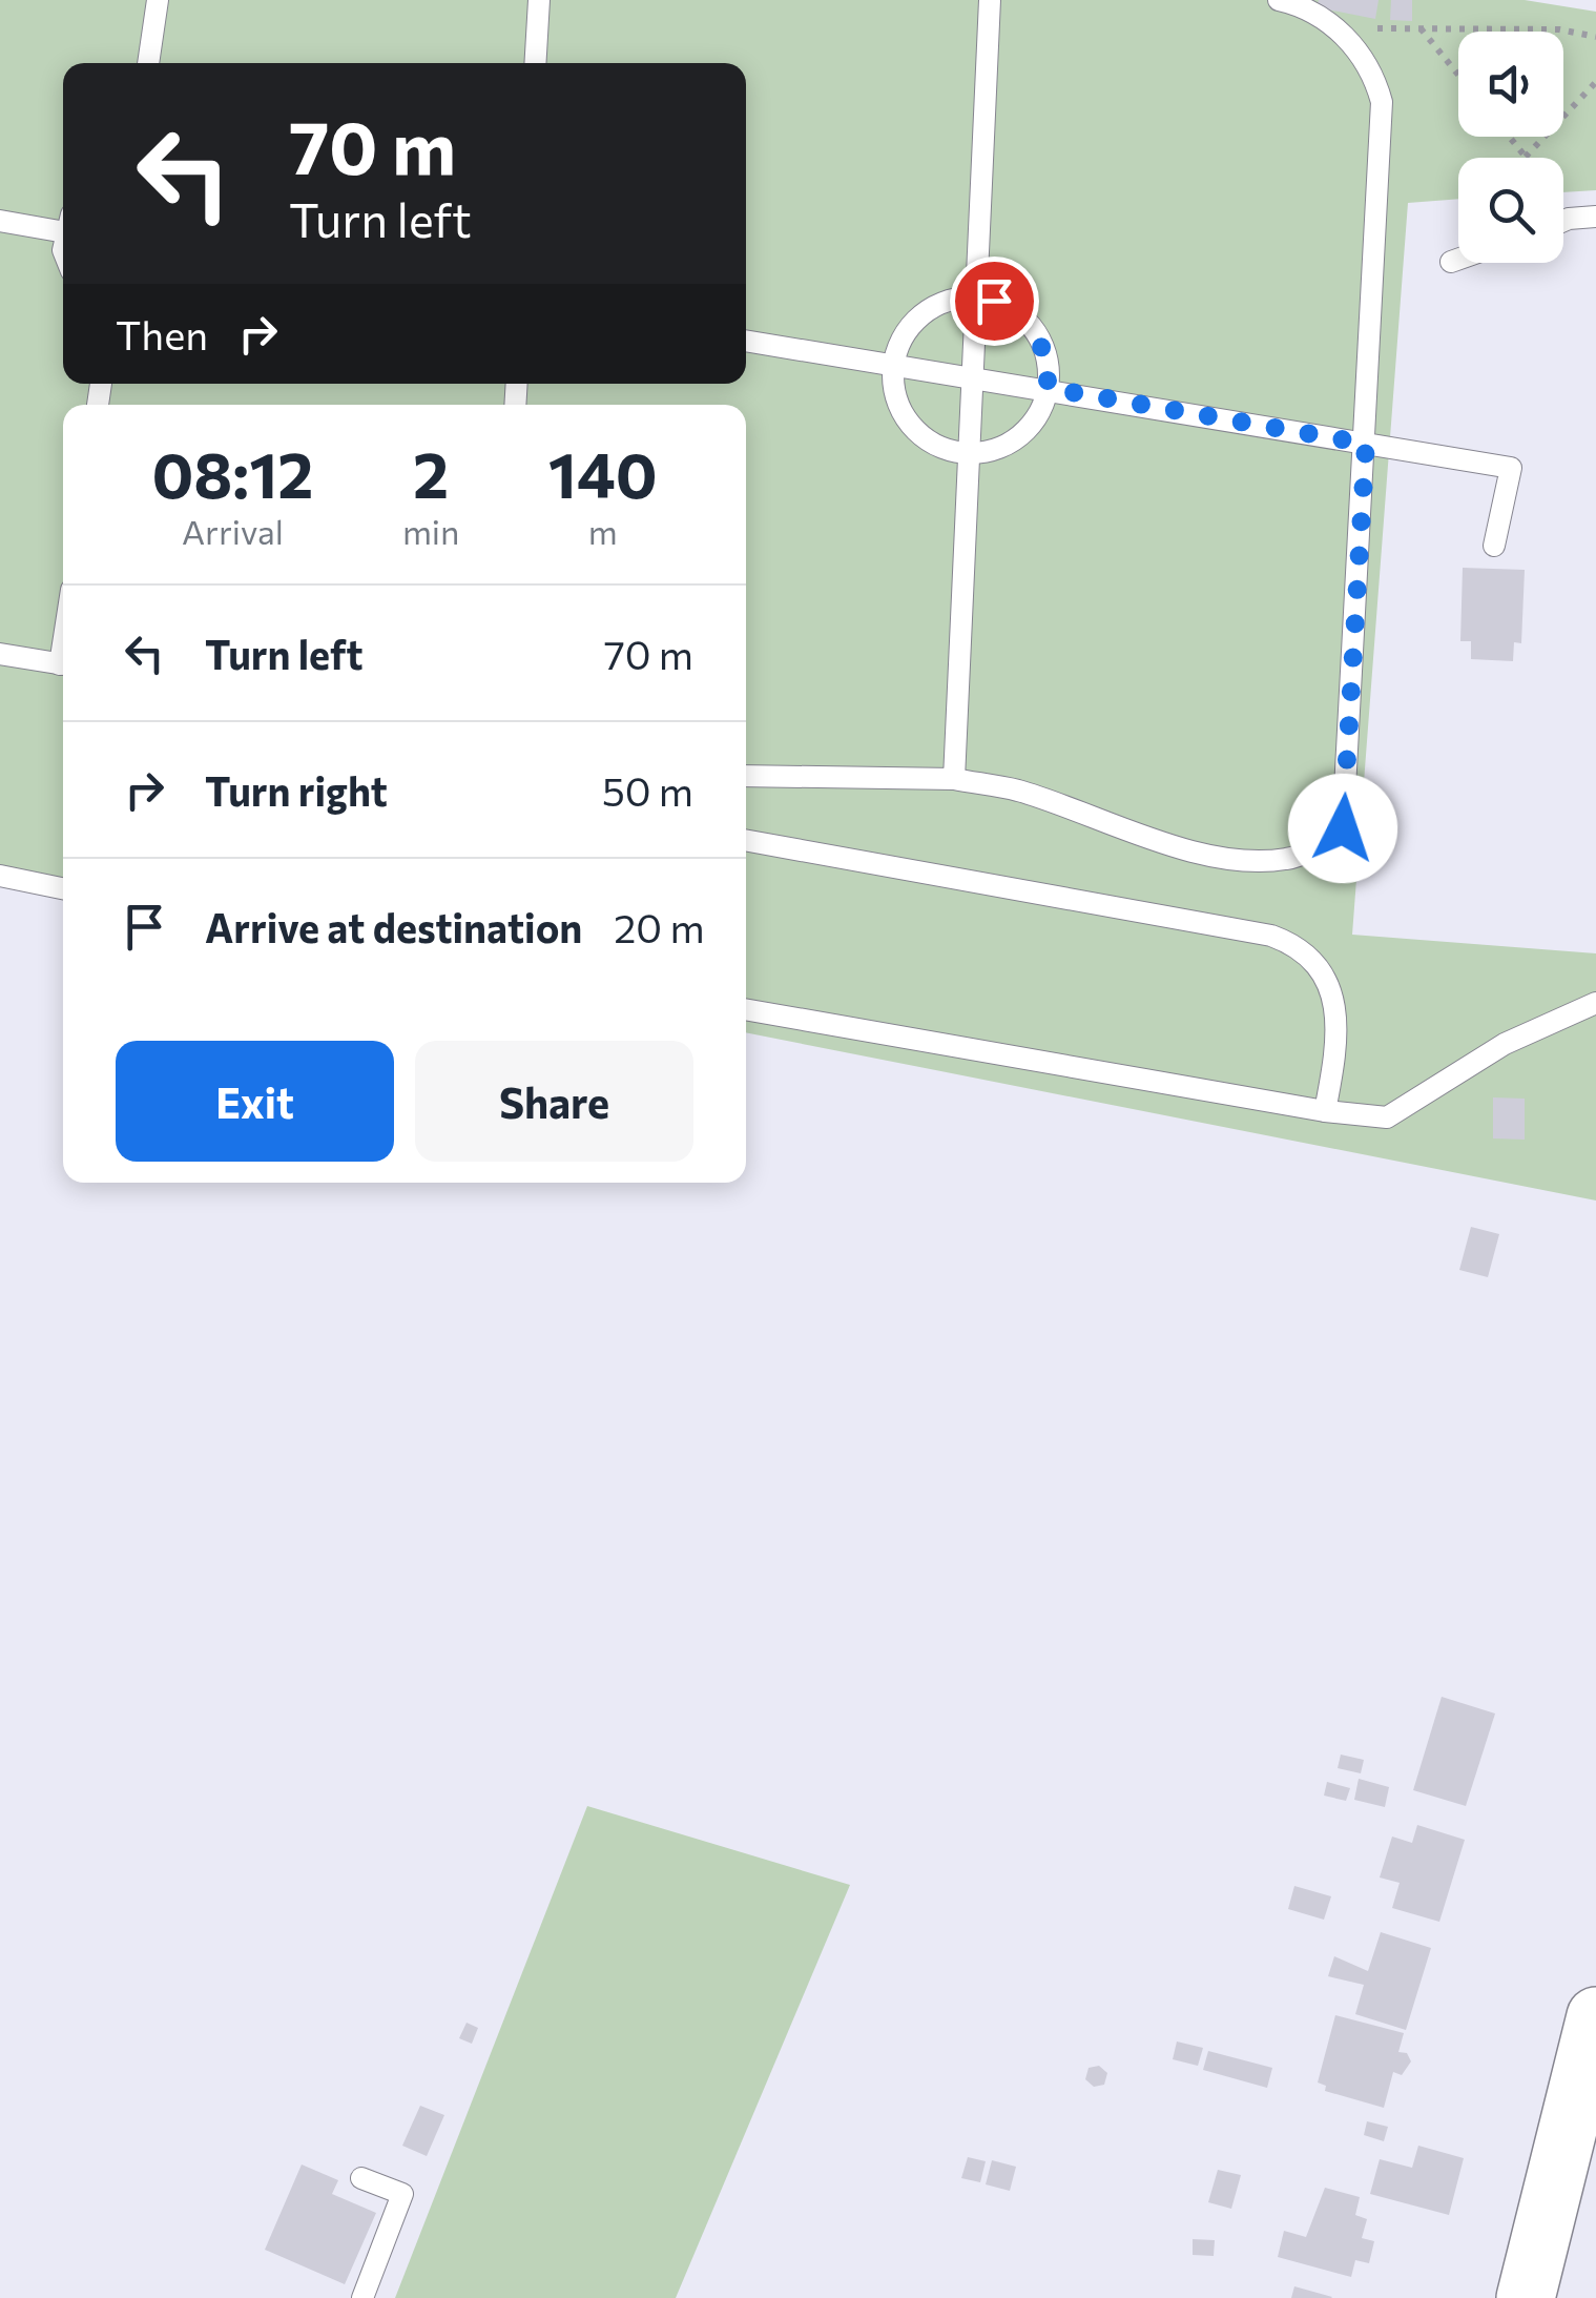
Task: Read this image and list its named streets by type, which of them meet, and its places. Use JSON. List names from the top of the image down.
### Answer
{
  "page": {
    "turn": ["70 m", "Turn left"],
    "then": "Then",
    "eta": [
      "08:12",
      "Arrival",
      "2",
      "min",
      "140",
      "m"
    ],
    "list": [
      {
        "name": "Turn left",
        "value": "70 m"
      },
      {
        "name": "Turn right",
        "value": "50 m"
      },
      {
        "name": "Arrive at destination",
        "value": "20 m"
      }
    ],
    "buttons": ["Exit", "Share"]
  }
}
